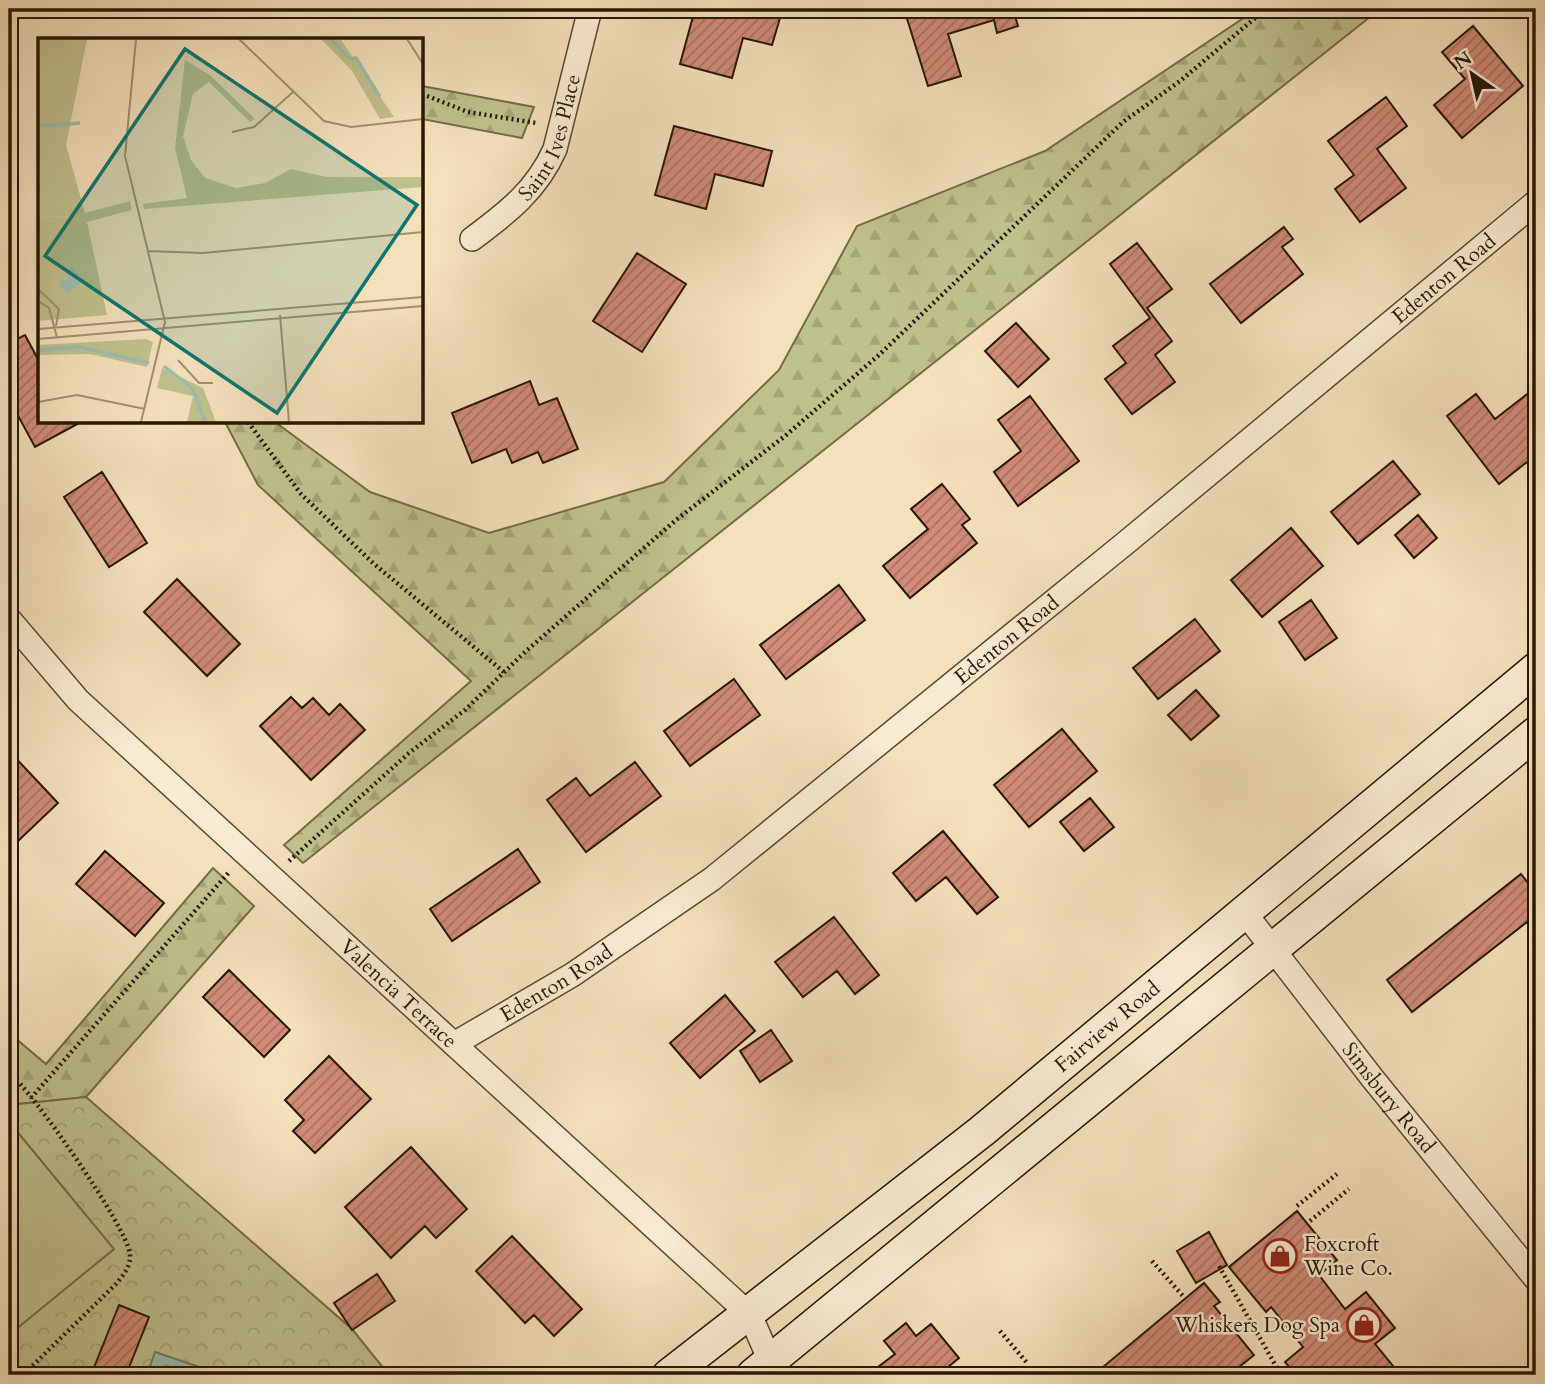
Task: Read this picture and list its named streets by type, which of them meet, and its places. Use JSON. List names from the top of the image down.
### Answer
{
  "streets": {
    "main road": ["Fairview Road"],
    "street": [
      "Saint Ives Place",
      "Edenton Road",
      "Valencia Terrace",
      "Simsbury Road"
    ]
  },
  "crossings": [
    ["Edenton Road", "Valencia Terrace"],
    ["Valencia Terrace", "Fairview Road"],
    ["Fairview Road", "Simsbury Road"]
  ],
  "places": {
    "shop": ["Foxcroft Wine Co.", "Whiskers Dog Spa"]
  },
  "north": "top left"
}
